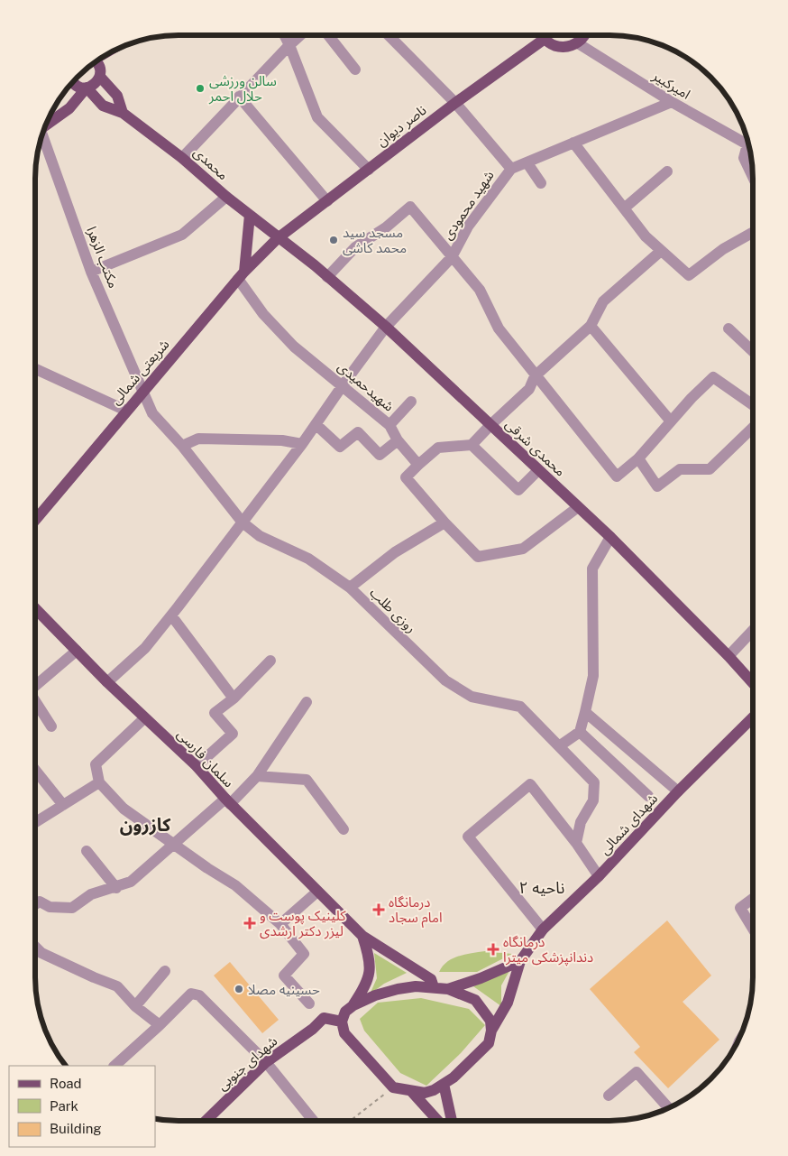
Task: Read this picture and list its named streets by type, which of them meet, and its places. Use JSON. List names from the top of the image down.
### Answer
{
  "streets": {
    "main road": [
      "ناصر دیوان",
      "محمدی",
      "شریعتی شمالی",
      "محمدی شرقی",
      "سلمان فارسی",
      "شهدای شمالی",
      "شهدای جنوبی"
    ],
    "street": [
      "امیرکبیر",
      "شهید محمودی",
      "مکتب الزهرا",
      "شهیدحمیدی",
      "روزی طلب"
    ]
  },
  "crossings": [
    ["امیرکبیر", "شهید محمودی"],
    ["ناصر دیوان", "محمدی"],
    ["ناصر دیوان", "شریعتی شمالی"],
    ["ناصر دیوان", "محمدی شرقی"],
    ["محمدی", "شریعتی شمالی"],
    ["محمدی", "محمدی شرقی"],
    ["شهید محمودی", "شهیدحمیدی"],
    ["شهید محمودی", "محمدی شرقی"],
    ["شهید محمودی", "روزی طلب"],
    ["شهید محمودی", "سلمان فارسی"],
    ["مکتب الزهرا", "شریعتی شمالی"],
    ["مکتب الزهرا", "روزی طلب"],
    ["شریعتی شمالی", "شهیدحمیدی"],
    ["شریعتی شمالی", "محمدی شرقی"],
    ["شریعتی شمالی", "روزی طلب"],
    ["سلمان فارسی", "شهدای جنوبی"]
  ],
  "districts": ["کازرون", "ناحیه ۲"],
  "places": {
    "other": ["سالن ورزشی حلال احمر", "مسجد سید محمد کاشی", "حسینیه مصلا"],
    "health": ["درمانگاه امام سجاد", "کلینیک پوست و لیزر دکتر ارشدی", "درمانگاه دندانپزشکی میترا"]
  },
  "legend": ["Road", "Park", "Building"]
}
